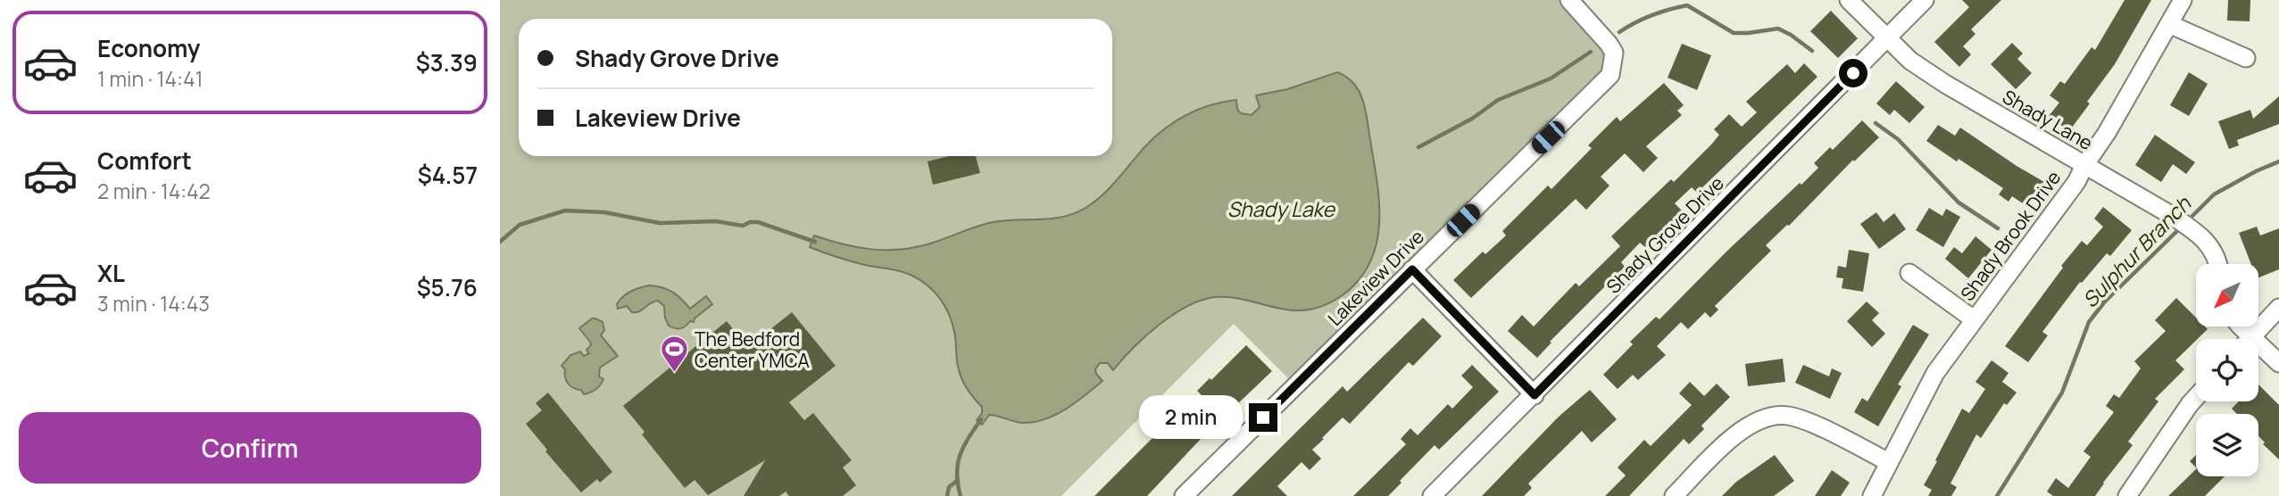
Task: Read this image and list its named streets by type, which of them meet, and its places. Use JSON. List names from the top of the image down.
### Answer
{
  "streets": {
    "street": [
      "Shady Lane",
      "Shady Grove Drive",
      "Shady Brook Drive",
      "Lakeview Drive"
    ]
  },
  "crossings": [
    ["Shady Lane", "Shady Grove Drive"],
    ["Shady Lane", "Shady Brook Drive"]
  ],
  "water": ["Shady Lake", "Sulphur Branch"],
  "places": {
    "sports": ["The Bedford Center YMCA"]
  },
  "north": "bottom left",
  "page": {
    "list": [
      {
        "name": "Economy",
        "note": "1 min · 14:41",
        "value": "$3.39"
      },
      {
        "name": "Comfort",
        "note": "2 min · 14:42",
        "value": "$4.57"
      },
      {
        "name": "XL",
        "note": "3 min · 14:43",
        "value": "$5.76"
      }
    ],
    "banner": ["Shady Grove Drive", "Lakeview Drive"],
    "bubble": "2 min",
    "buttons": "Confirm"
  }
}
